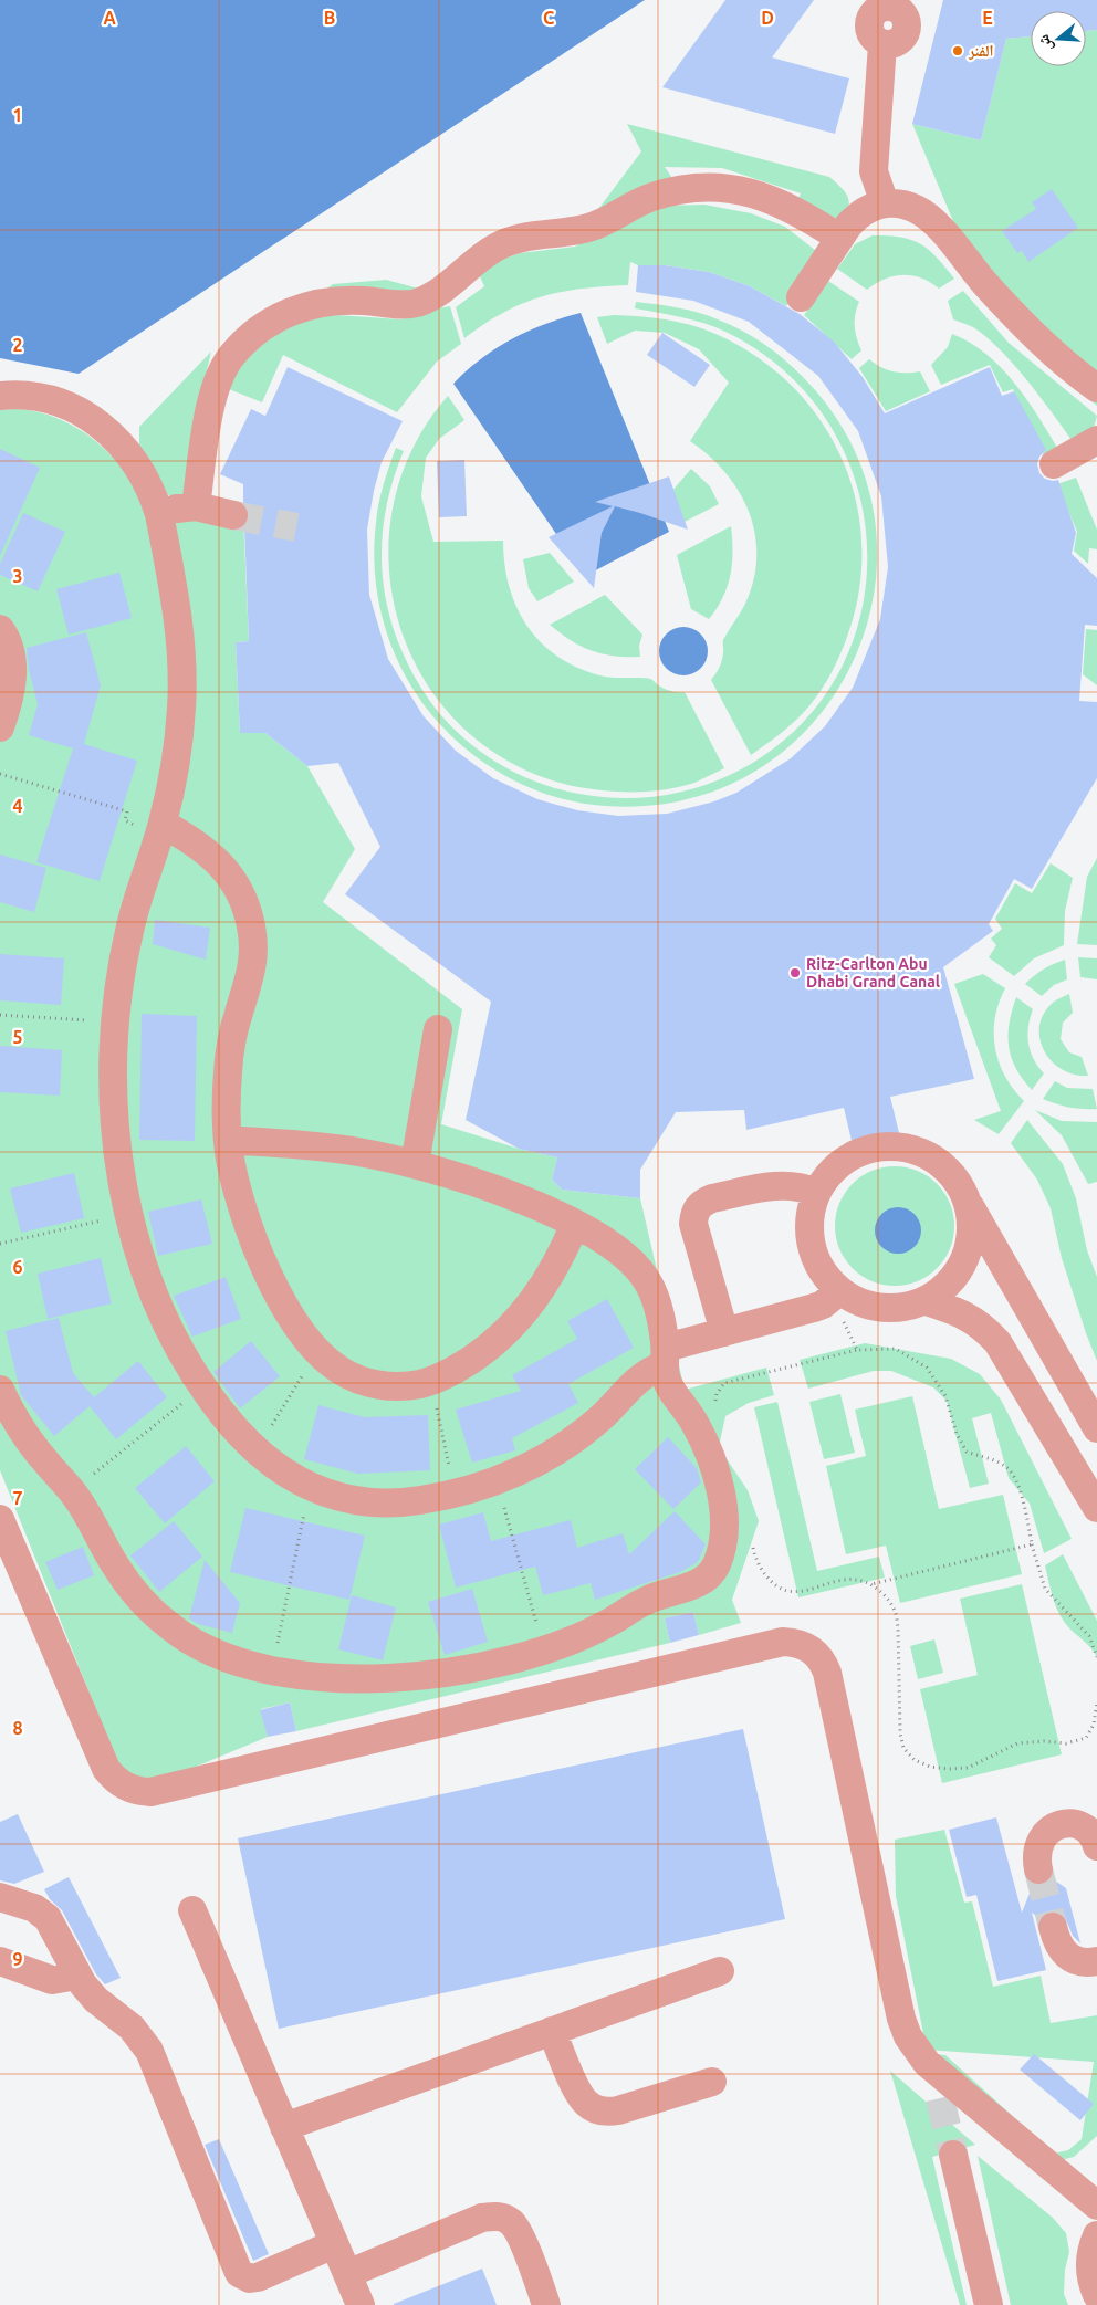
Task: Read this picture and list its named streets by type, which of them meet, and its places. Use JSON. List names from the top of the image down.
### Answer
{
  "places": ["الفنر", "Ritz-Carlton Abu Dhabi Grand Canal"],
  "north": "left",
  "grid": {
    "columns": [
      "A",
      "B",
      "C",
      "D",
      "E"
    ],
    "rows": [
      "1",
      "2",
      "3",
      "4",
      "5",
      "6",
      "7",
      "8",
      "9"
    ]
  }
}
